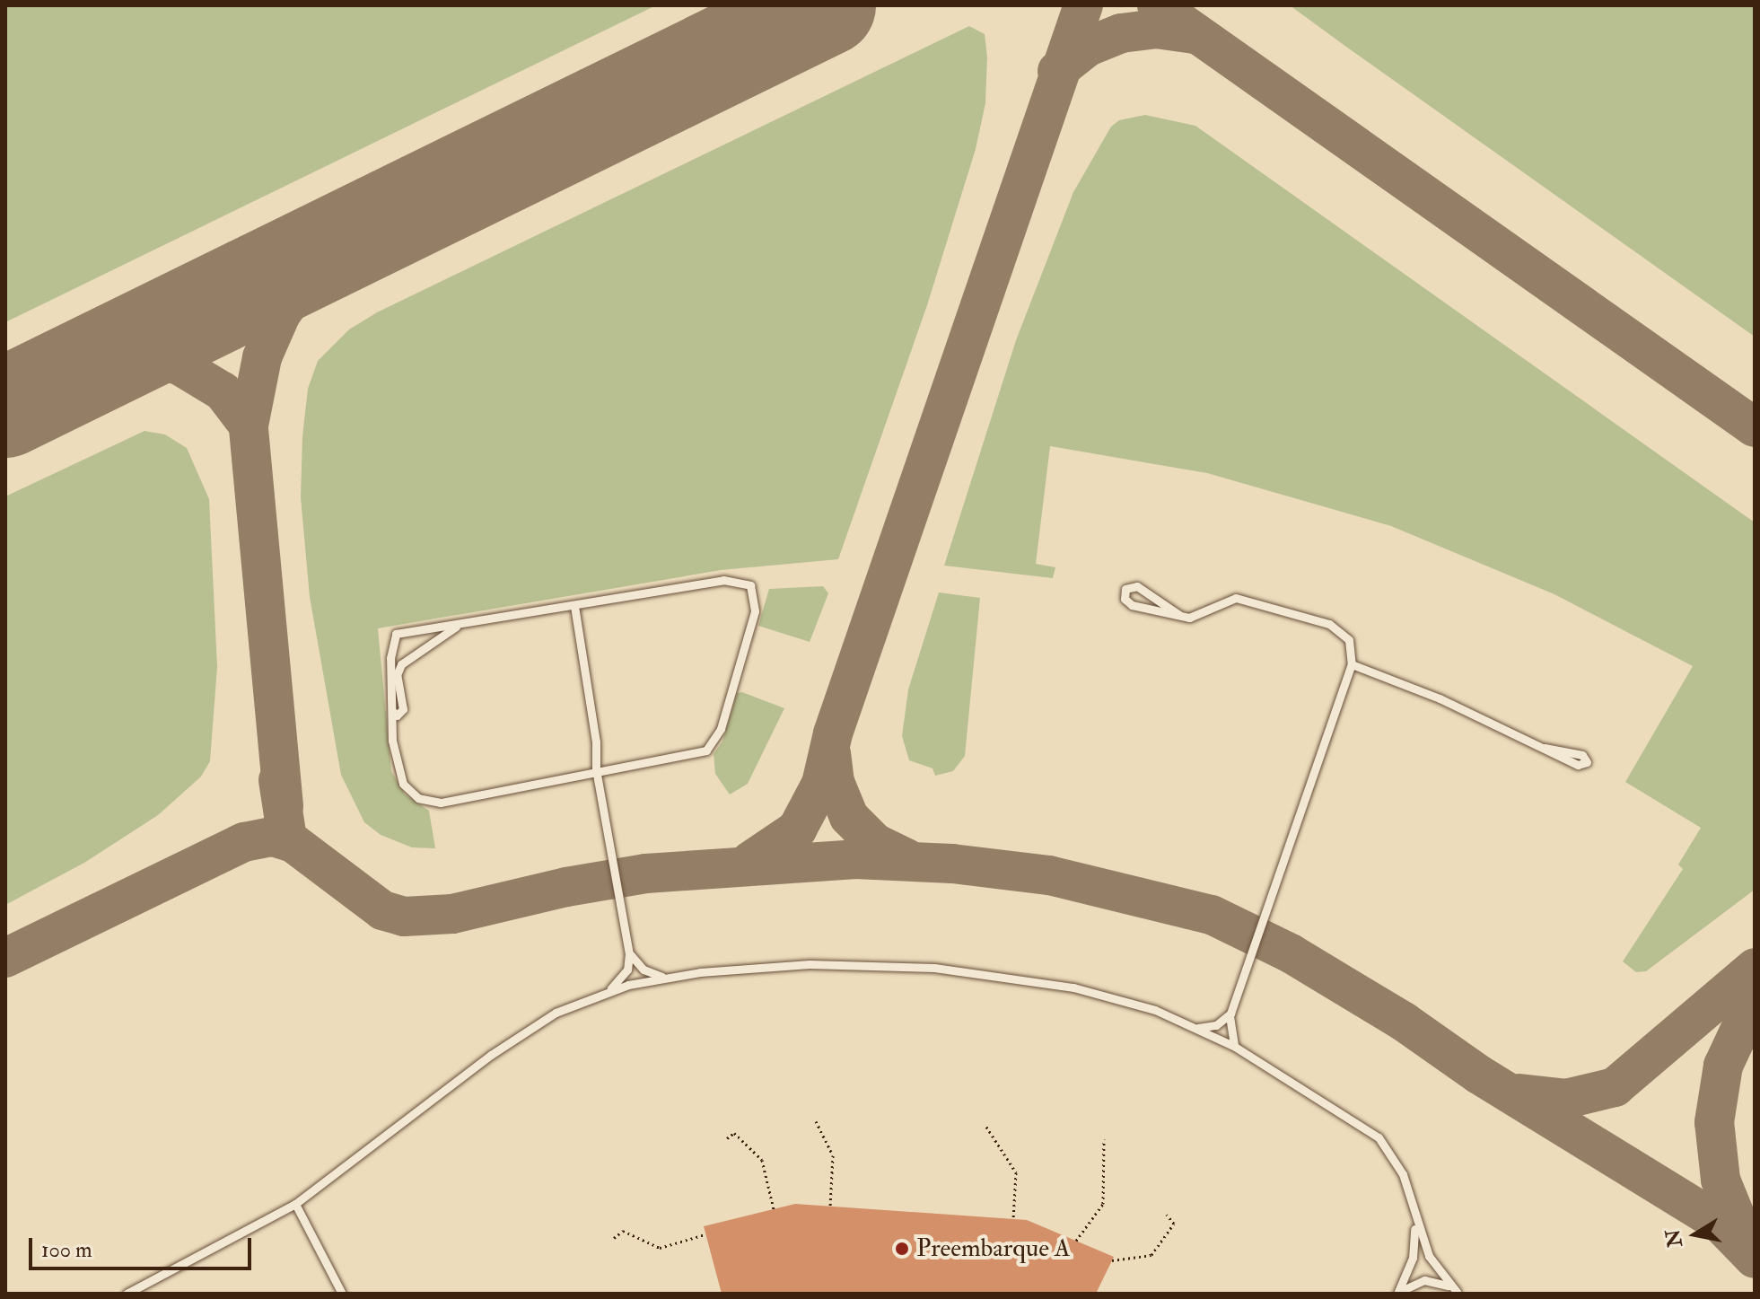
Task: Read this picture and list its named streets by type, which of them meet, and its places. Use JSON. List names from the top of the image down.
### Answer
{
  "places": ["Preembarque A"],
  "scale_bar": "100 m",
  "north": "left"
}
